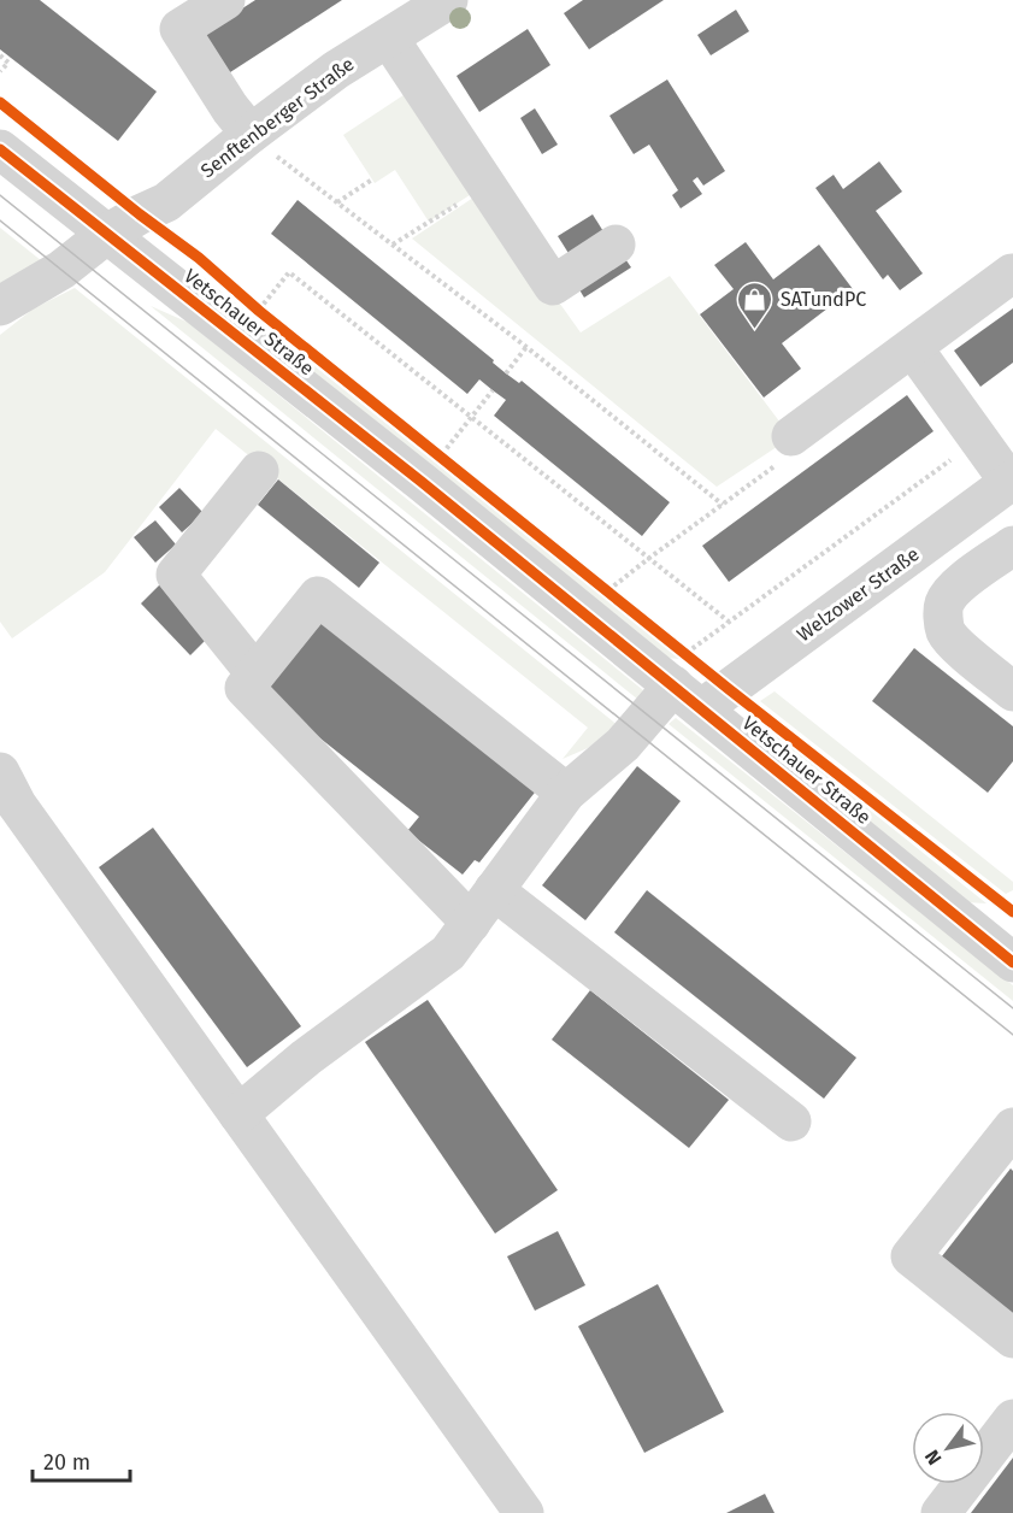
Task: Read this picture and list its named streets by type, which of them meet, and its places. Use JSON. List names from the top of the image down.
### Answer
{
  "streets": {
    "street": ["Senftenberger Straße", "Vetschauer Straße", "Welzower Straße"]
  },
  "crossings": [
    ["Senftenberger Straße", "Vetschauer Straße"],
    ["Vetschauer Straße", "Welzower Straße"]
  ],
  "places": {
    "shop": ["SATundPC"]
  },
  "scale_bar": "20 m",
  "north": "bottom left"
}
